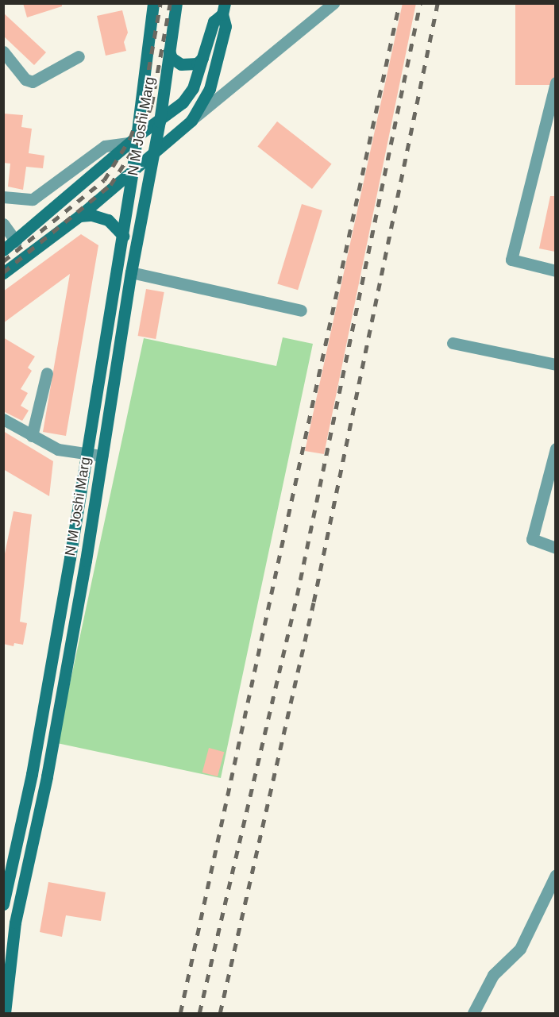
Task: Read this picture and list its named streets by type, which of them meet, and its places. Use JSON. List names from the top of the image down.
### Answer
{
  "streets": {
    "main road": ["N M Joshi Marg"]
  }
}
